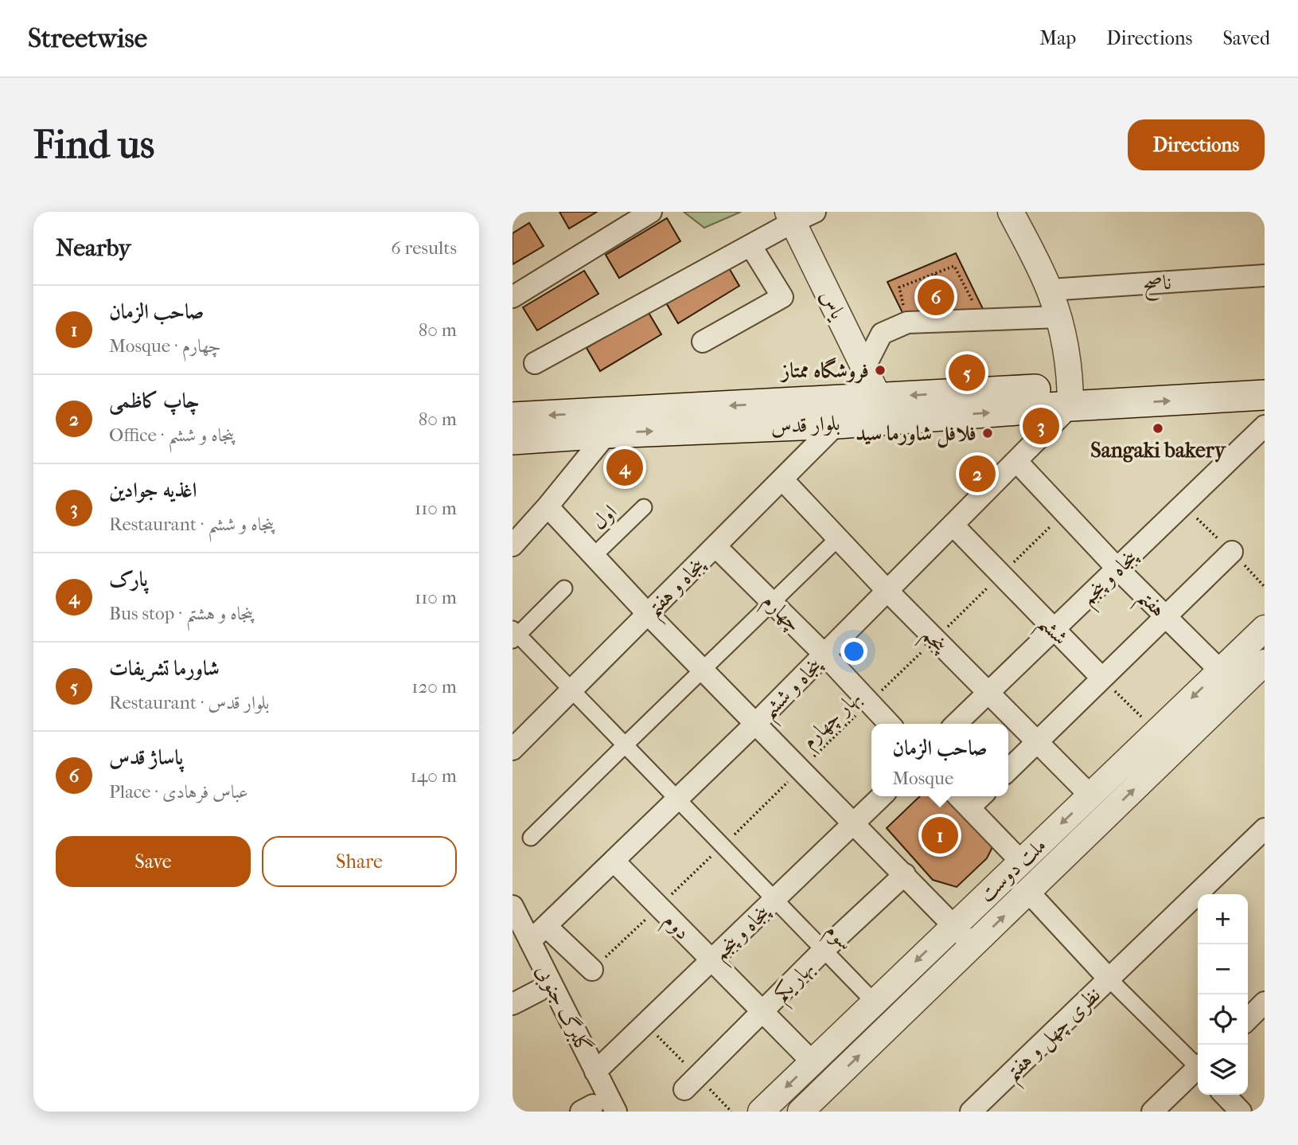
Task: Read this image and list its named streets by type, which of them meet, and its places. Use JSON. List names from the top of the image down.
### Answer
{
  "streets": {
    "main road": ["بلوار قدس"],
    "street": [
      "ناصح",
      "یاس",
      "اول",
      "پنجاه و پنجم",
      "پنجاه و هفتم",
      "هفتم",
      "چهارم",
      "ششم",
      "پنجم",
      "پنجاه و ششم",
      "ملت دوست",
      "دوم",
      "سوم",
      "بهار یکم",
      "گلبرگ جنوبی",
      "نظری چهل و هفتم"
    ],
    "path": ["بهار چهارم"]
  },
  "crossings": [
    ["یاس", "بلوار قدس"],
    ["بلوار قدس", "پنجاه و هفتم"],
    ["بلوار قدس", "پنجاه و ششم"],
    ["پنجاه و پنجم", "هفتم"],
    ["پنجاه و پنجم", "ششم"],
    ["پنجاه و پنجم", "پنجم"],
    ["پنجاه و پنجم", "دوم"],
    ["پنجاه و پنجم", "سوم"],
    ["پنجاه و پنجم", "گلبرگ جنوبی"],
    ["پنجاه و هفتم", "چهارم"],
    ["پنجاه و هفتم", "پنجم"],
    ["پنجاه و هفتم", "سوم"],
    ["هفتم", "پنجاه و ششم"],
    ["هفتم", "بهار چهارم"],
    ["هفتم", "ملت دوست"],
    ["چهارم", "پنجاه و ششم"],
    ["چهارم", "بهار چهارم"],
    ["ششم", "پنجاه و ششم"],
    ["ششم", "بهار چهارم"],
    ["پنجم", "پنجاه و ششم"],
    ["پنجم", "بهار چهارم"],
    ["پنجم", "ملت دوست"],
    ["پنجاه و ششم", "دوم"],
    ["پنجاه و ششم", "سوم"],
    ["پنجاه و ششم", "گلبرگ جنوبی"],
    ["بهار چهارم", "دوم"],
    ["بهار چهارم", "سوم"],
    ["ملت دوست", "دوم"],
    ["ملت دوست", "سوم"],
    ["دوم", "بهار یکم"],
    ["سوم", "بهار یکم"]
  ],
  "places": ["فروشگاه ممتاز", "Sangaki bakery", "فلافل شاورما سید"],
  "page": {
    "header": "Streetwise",
    "nav": ["Map", "Directions", "Saved"],
    "buttons": [
      "Directions",
      ["Save", "Share"]
    ],
    "title": "Find us",
    "heading": ["Nearby", "6 results"],
    "pins": [
      "6",
      "5",
      "3",
      "4",
      "2",
      "1"
    ],
    "list": [
      {
        "mark": "1",
        "name": "صاحب الزمان",
        "note": "Mosque · چهارم",
        "value": "80 m"
      },
      {
        "mark": "2",
        "name": "چاپ كاظمى",
        "note": "Office · پنجاه و ششم",
        "value": "80 m"
      },
      {
        "mark": "3",
        "name": "اغذیه جوادین",
        "note": "Restaurant · پنجاه و ششم",
        "value": "110 m"
      },
      {
        "mark": "4",
        "name": "پارک",
        "note": "Bus stop · پنجاه و هشتم",
        "value": "110 m"
      },
      {
        "mark": "5",
        "name": "شاورما تشریفات",
        "note": "Restaurant · بلوار قدس",
        "value": "120 m"
      },
      {
        "mark": "6",
        "name": "پاساژ قدس",
        "note": "Place · عباس فرهادی",
        "value": "140 m"
      }
    ],
    "popup": ["صاحب الزمان", "Mosque"],
    "map_buttons": ["+", "−"]
  }
}
